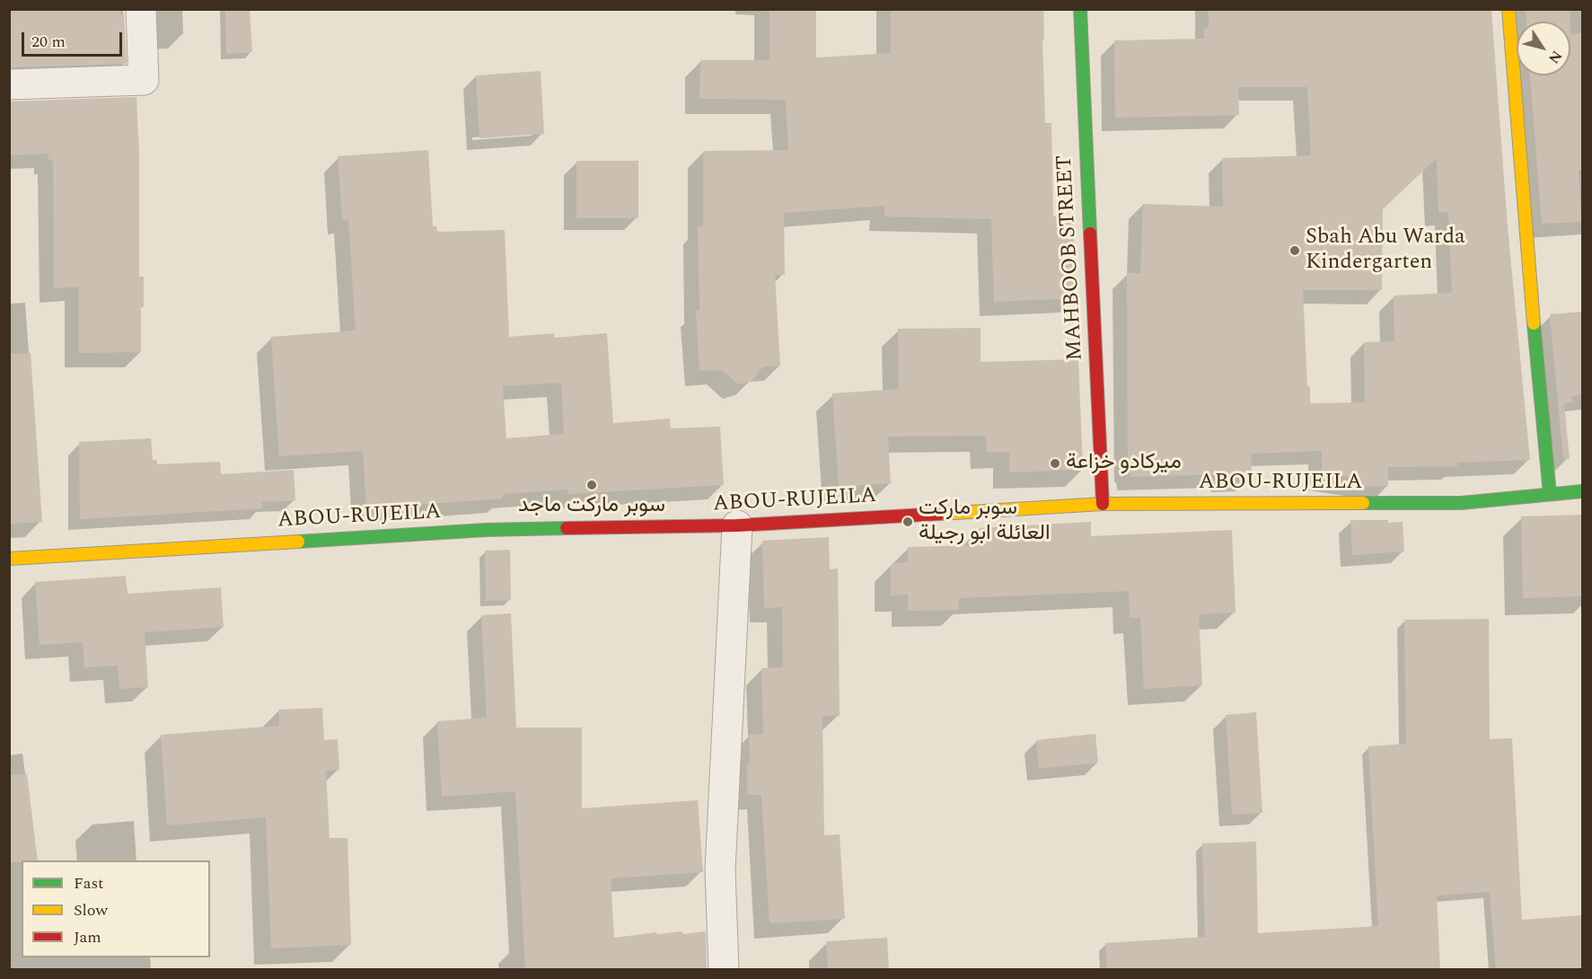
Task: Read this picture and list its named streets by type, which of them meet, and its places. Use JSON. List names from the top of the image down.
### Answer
{
  "streets": {
    "street": ["MAHBOOB STREET", "ABOU-RUJEILA"]
  },
  "crossings": [
    ["MAHBOOB STREET", "ABOU-RUJEILA"]
  ],
  "places": [
    "Sbah Abu Warda Kindergarten",
    "ميركادو خزاعة",
    "سوبر ماركت ماجد",
    "سوبر ماركت العائلة ابو رجيلة"
  ],
  "legend": ["Fast", "Slow", "Jam"],
  "scale_bar": "20 m",
  "north": "bottom right"
}
